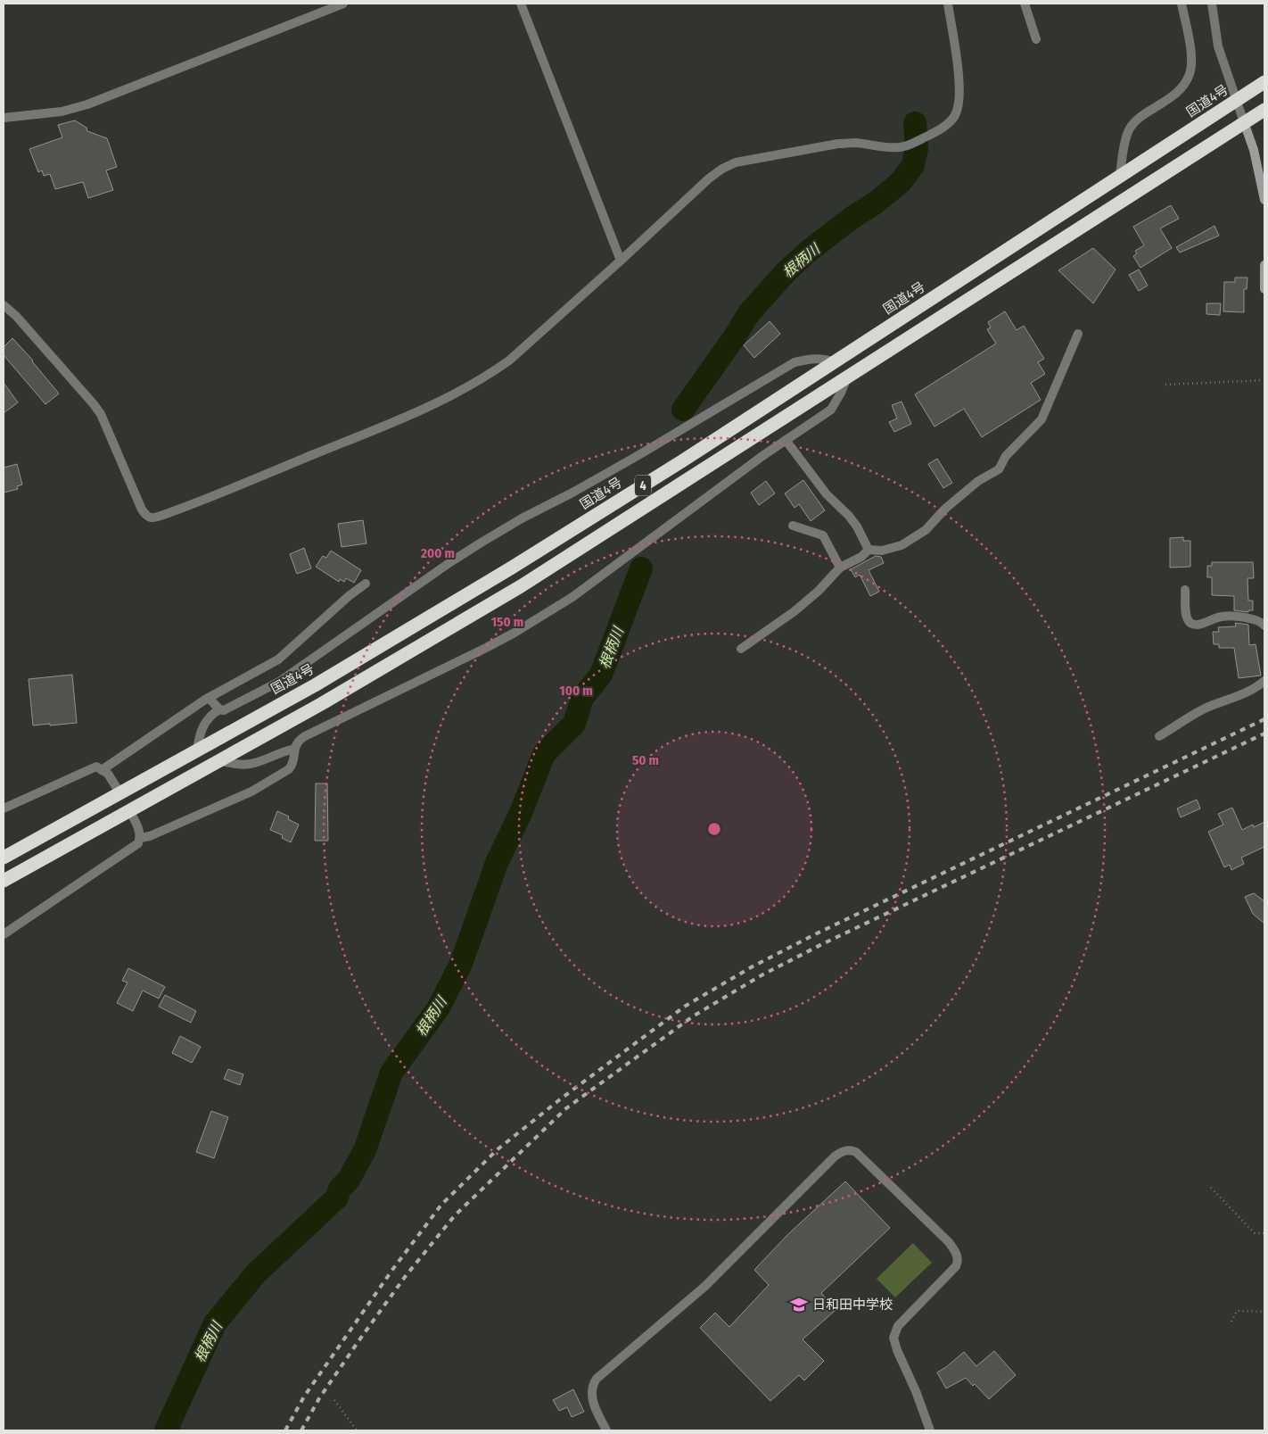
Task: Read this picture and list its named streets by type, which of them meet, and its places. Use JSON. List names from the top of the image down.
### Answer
{
  "streets": {
    "highway": ["国道4号", "4"]
  },
  "water": ["根柄川"],
  "places": {
    "school or university": ["日和田中学校"]
  },
  "rings": [
    "200 m",
    "150 m",
    "100 m",
    "50 m"
  ]
}
